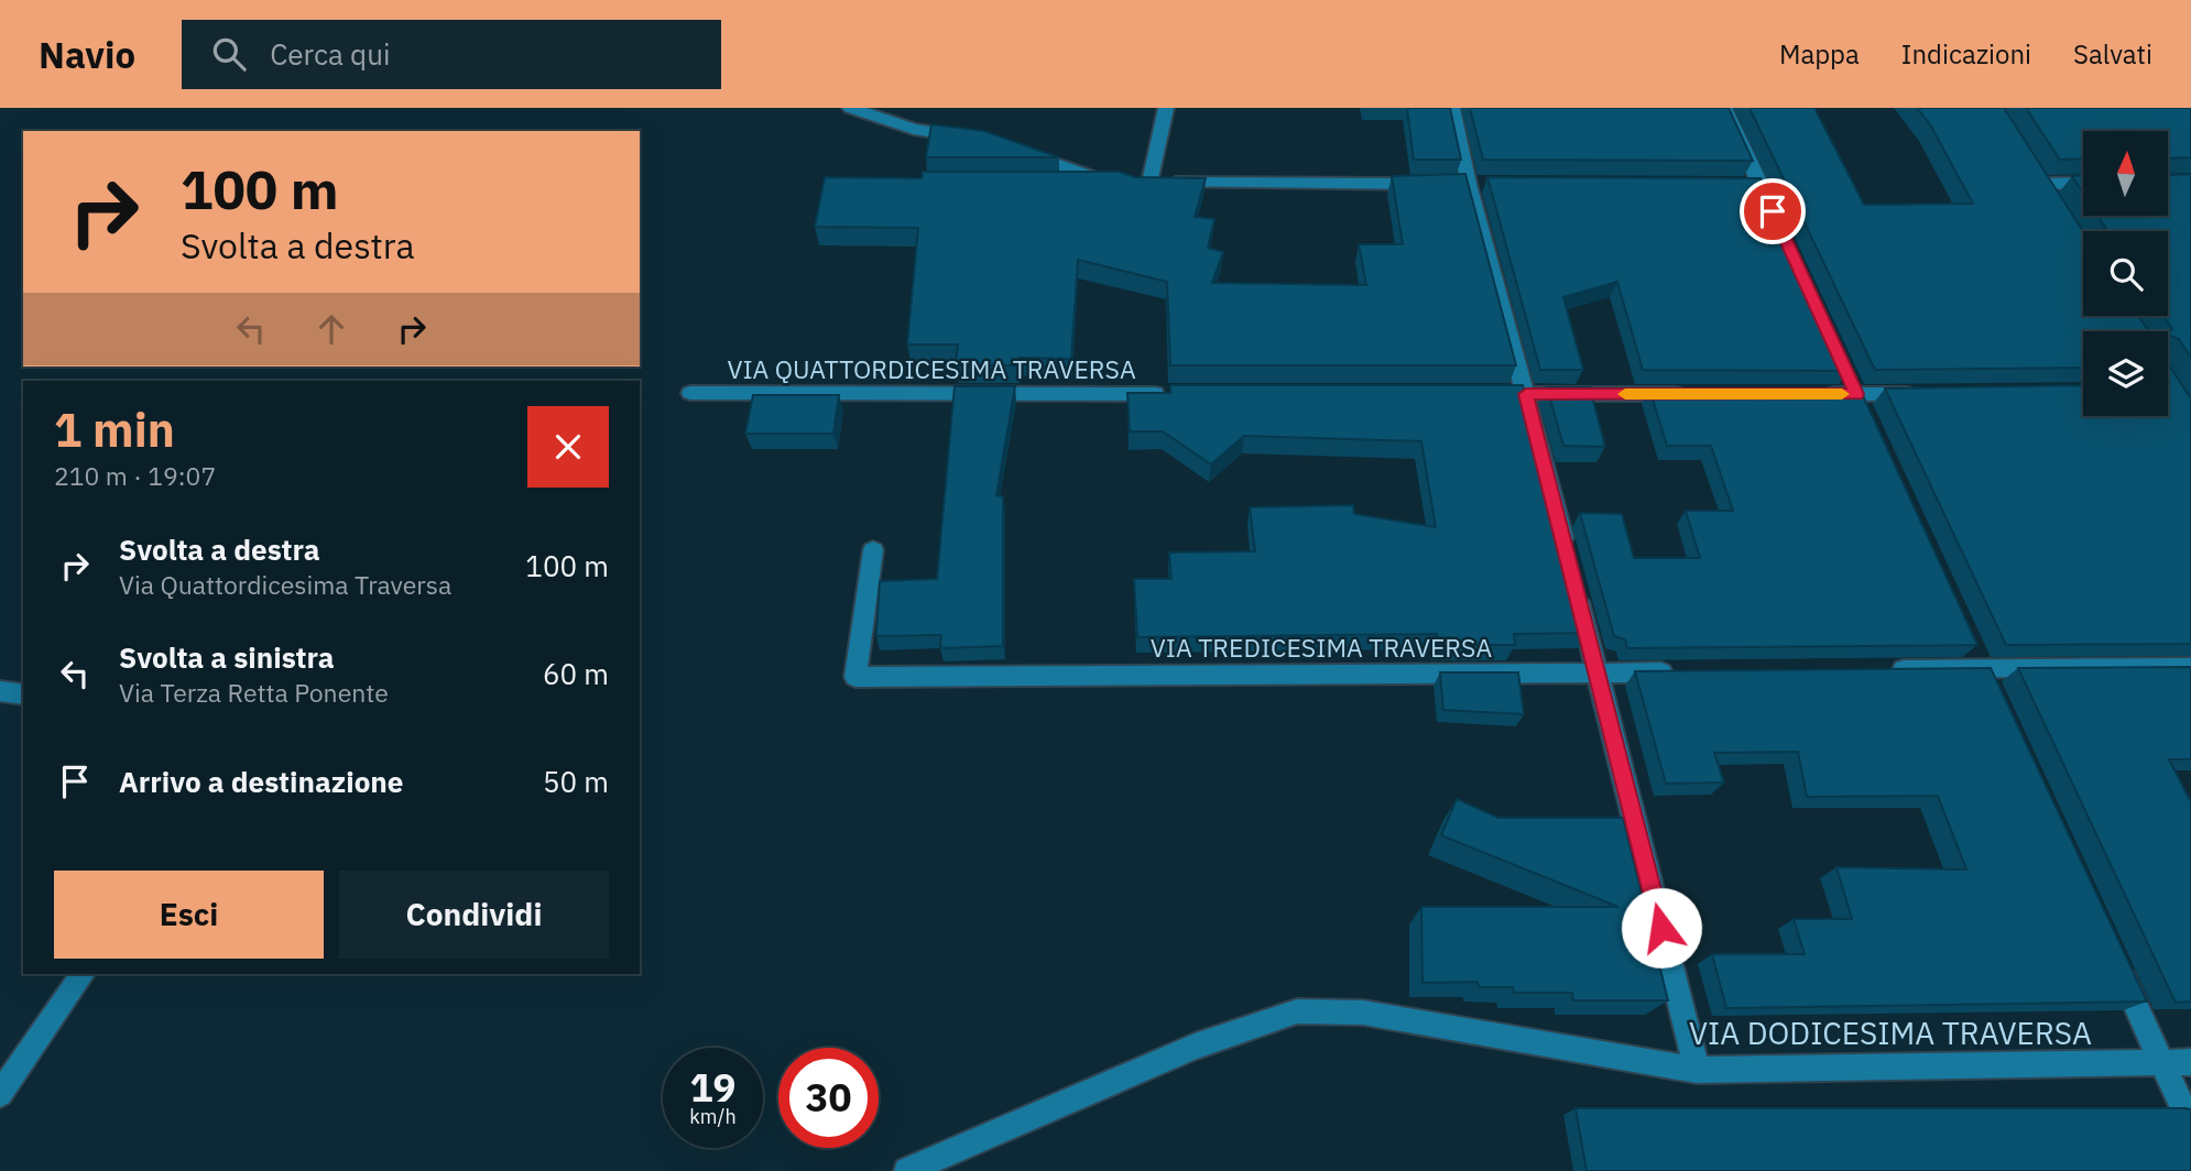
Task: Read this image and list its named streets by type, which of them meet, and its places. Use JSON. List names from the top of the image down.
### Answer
{
  "streets": {
    "street": ["VIA QUATTORDICESIMA TRAVERSA", "VIA TREDICESIMA TRAVERSA", "VIA DODICESIMA TRAVERSA"]
  },
  "north": "top",
  "page": {
    "header": "Navio",
    "search": "Cerca qui",
    "nav": ["Mappa", "Indicazioni", "Salvati"],
    "turn": ["100 m", "Svolta a destra"],
    "heading": ["1 min", "210 m · 19:07"],
    "list": [
      {
        "name": "Svolta a destra",
        "note": "Via Quattordicesima Traversa",
        "value": "100 m"
      },
      {
        "name": "Svolta a sinistra",
        "note": "Via Terza Retta Ponente",
        "value": "60 m"
      },
      {
        "name": "Arrivo a destinazione",
        "value": "50 m"
      }
    ],
    "buttons": ["Esci", "Condividi"],
    "speed": "19 km/h",
    "limit": "30"
  }
}
